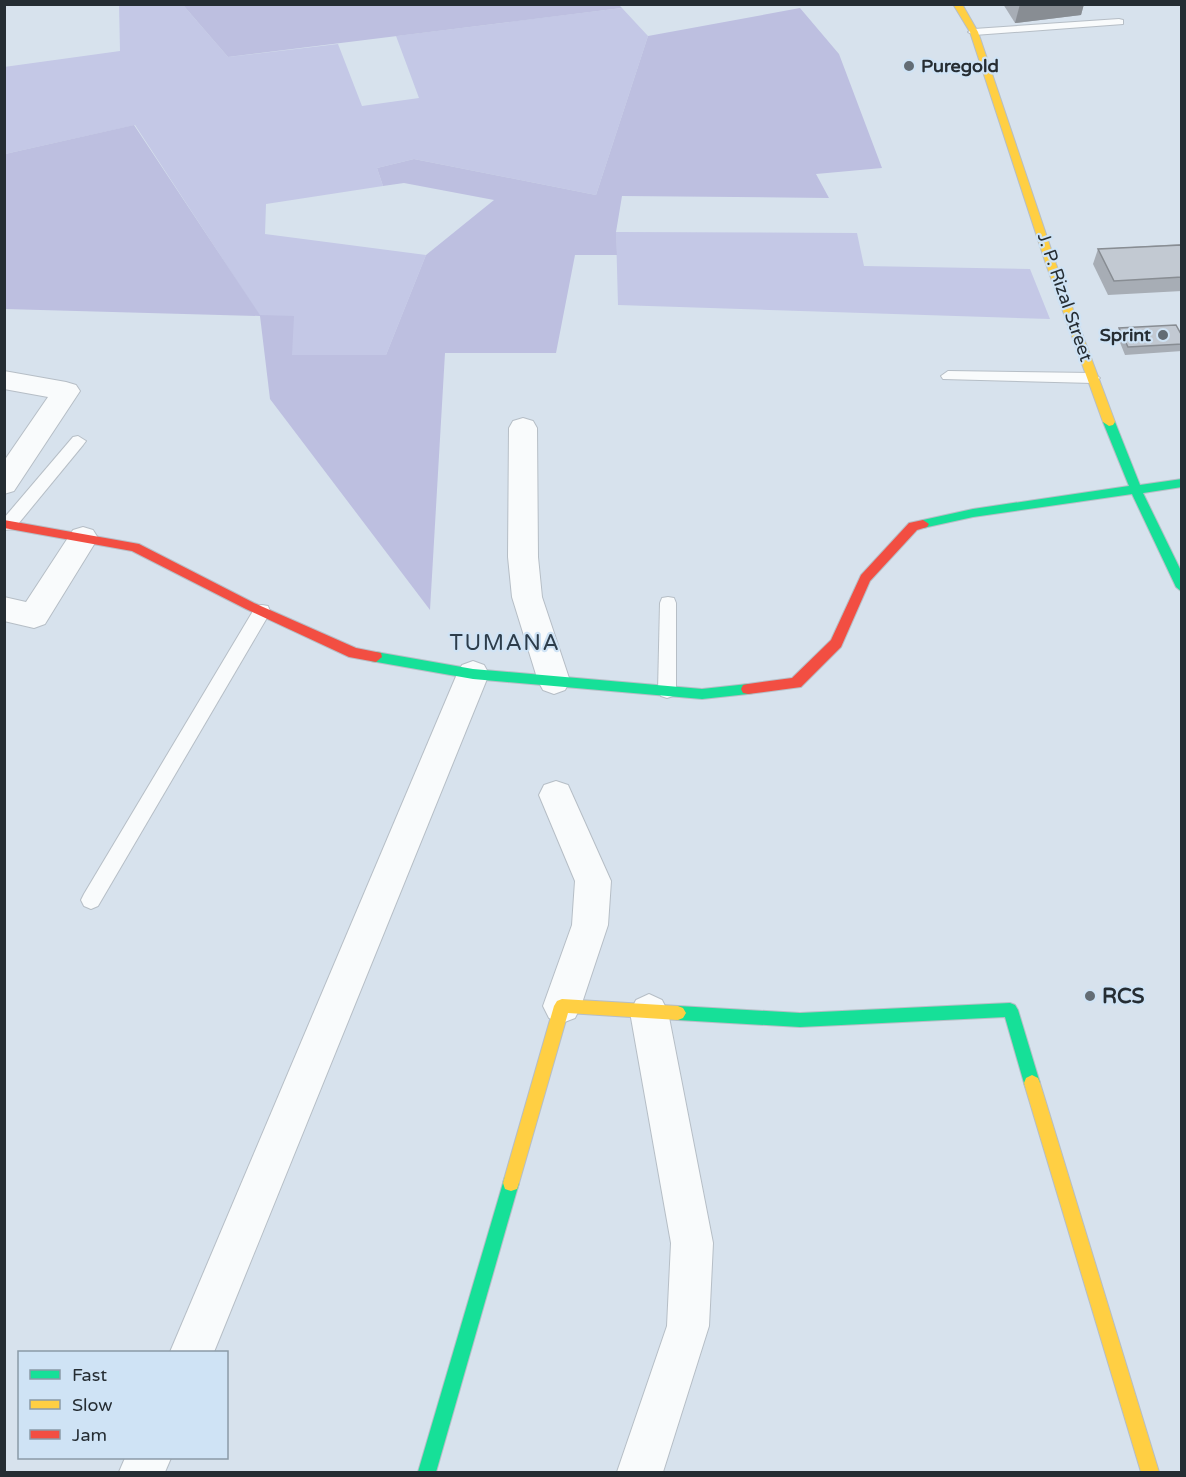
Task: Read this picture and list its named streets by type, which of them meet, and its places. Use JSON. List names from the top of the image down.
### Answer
{
  "streets": {
    "street": ["J. P. Rizal Street"]
  },
  "districts": ["TUMANA"],
  "places": ["Puregold", "Sprint", "RCS"],
  "legend": ["Fast", "Slow", "Jam"]
}
